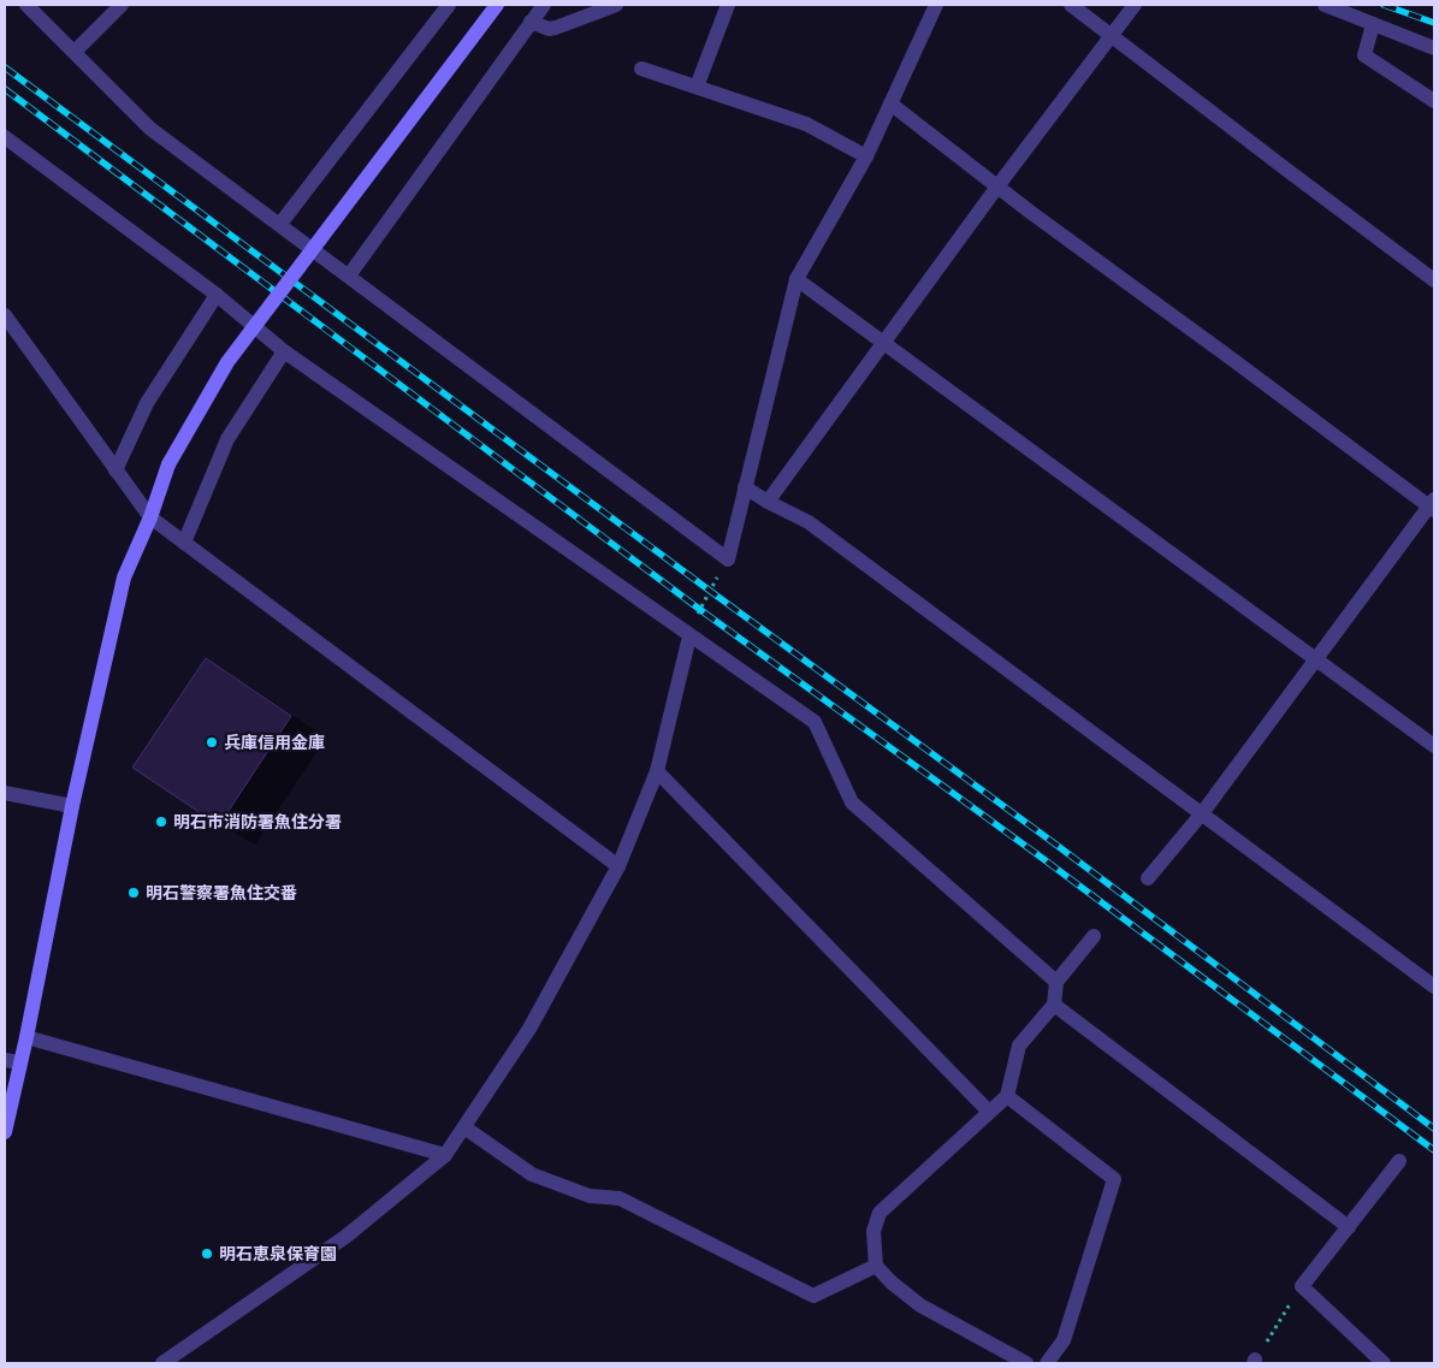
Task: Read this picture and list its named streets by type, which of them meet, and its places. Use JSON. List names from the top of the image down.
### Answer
{
  "places": [
    "兵庫信用金庫",
    "明石市消防署魚住分署",
    "明石警察署魚住交番",
    "明石恵泉保育園"
  ]
}
